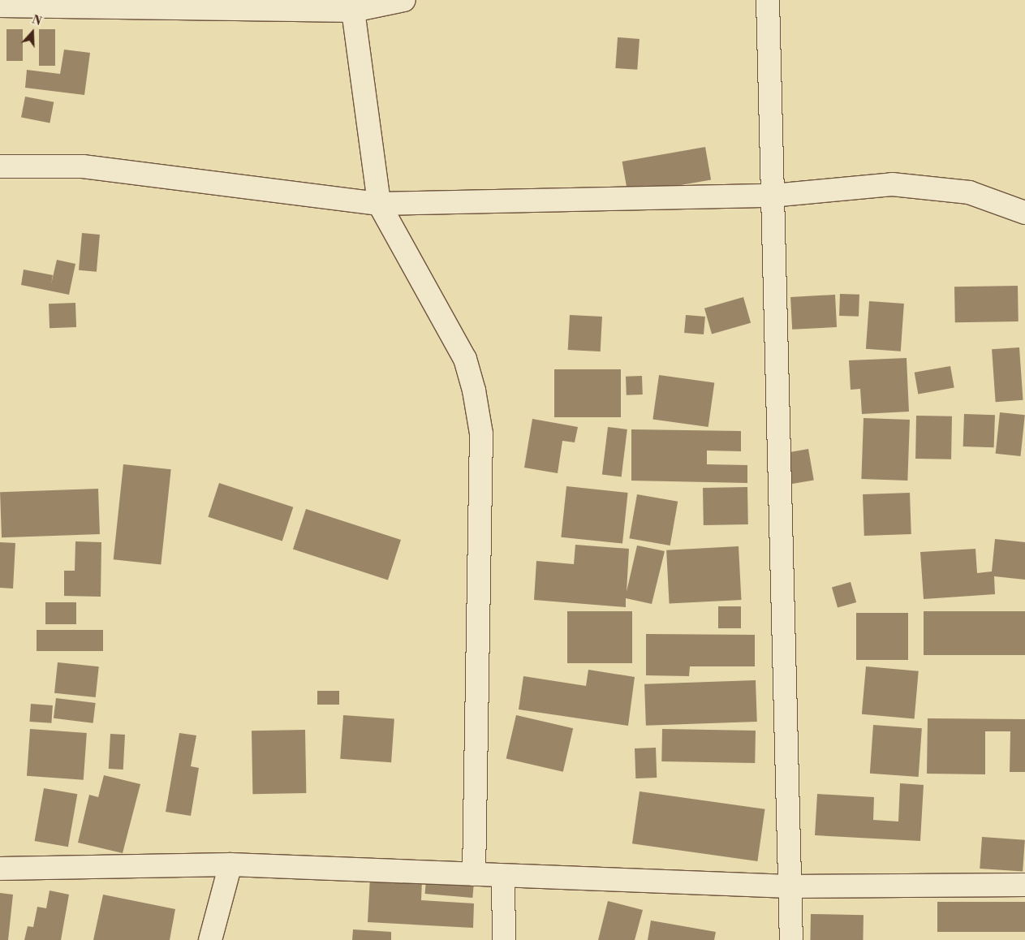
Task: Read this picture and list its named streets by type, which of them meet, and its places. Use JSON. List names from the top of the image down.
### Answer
{
  "north": "top"
}
